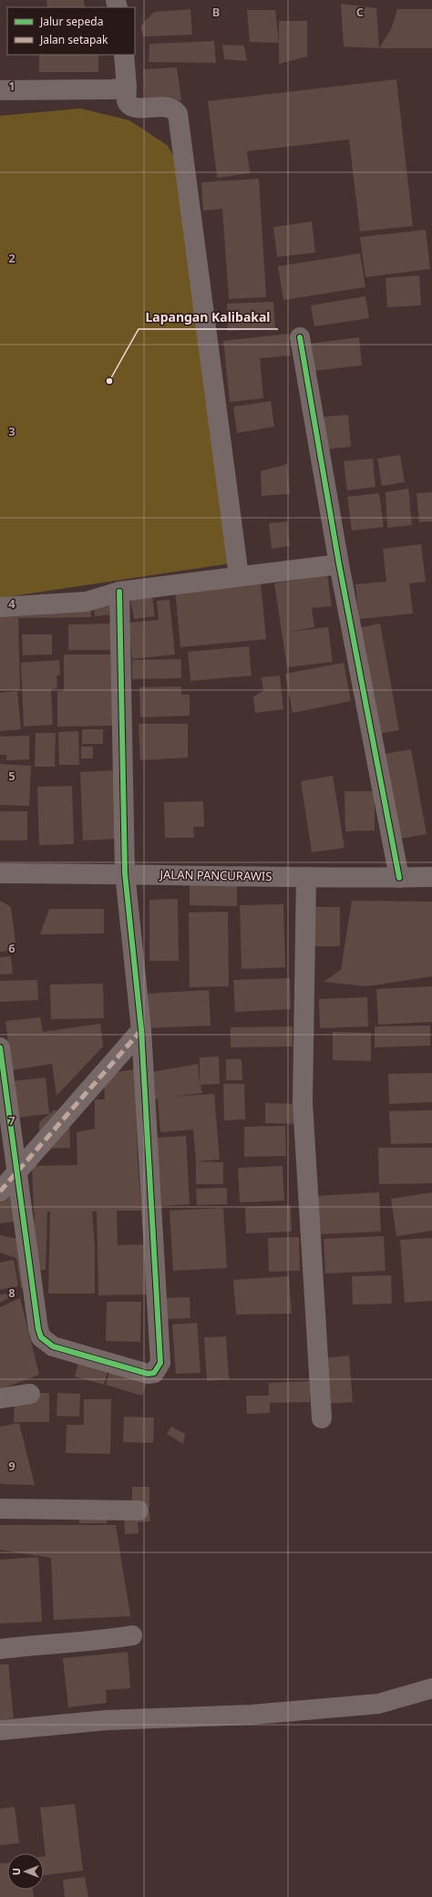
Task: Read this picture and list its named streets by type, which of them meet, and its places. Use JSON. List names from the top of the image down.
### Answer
{
  "streets": {
    "street": ["JALAN PANCURAWIS"]
  },
  "places": ["Lapangan Kalibakal"],
  "legend": ["Jalur sepeda", "Jalan setapak"],
  "north": "left",
  "grid": {
    "columns": ["B", "C"],
    "rows": [
      "1",
      "2",
      "3",
      "4",
      "5",
      "6",
      "7",
      "8",
      "9"
    ]
  }
}
